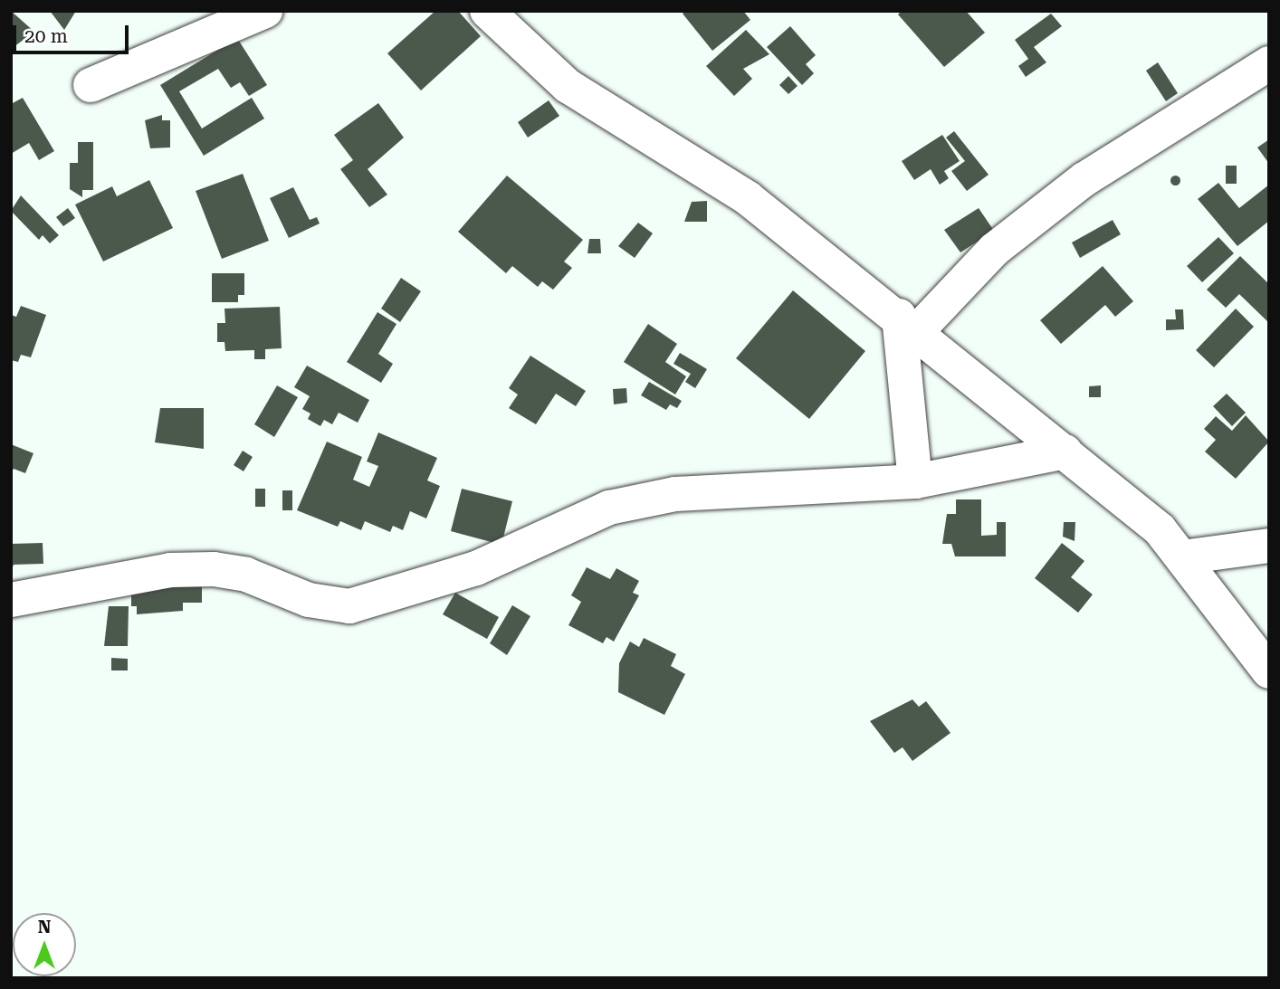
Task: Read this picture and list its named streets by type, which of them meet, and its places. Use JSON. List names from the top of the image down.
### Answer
{
  "scale_bar": "20 m",
  "north": "top"
}
